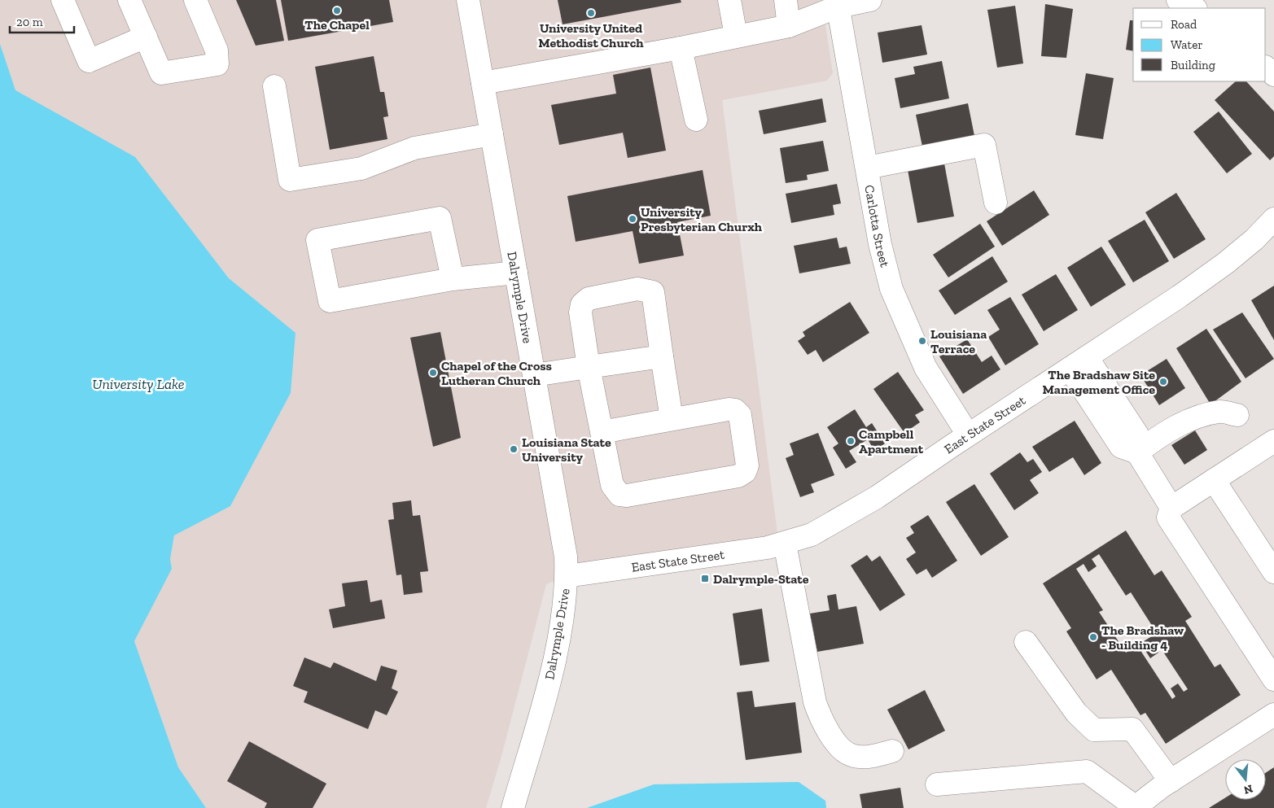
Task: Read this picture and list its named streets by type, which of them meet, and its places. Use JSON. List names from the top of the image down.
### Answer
{
  "streets": {
    "street": ["Carlotta Street", "Dalrymple Drive", "East State Street"]
  },
  "crossings": [
    ["Carlotta Street", "East State Street"],
    ["Dalrymple Drive", "East State Street"]
  ],
  "water": ["University Lake"],
  "places": {
    "other": [
      "The Chapel",
      "University United Methodist Church",
      "University Presbyterian Churxh",
      "Louisiana Terrace",
      "Chapel of the Cross Lutheran Church",
      "The Bradshaw Site Management Office",
      "Campbell Apartment",
      "Louisiana State University",
      "The Bradshaw - Building 4"
    ],
    "transit": ["Dalrymple-State"]
  },
  "legend": ["Road", "Water", "Building"],
  "scale_bar": "20 m",
  "north": "bottom"
}
